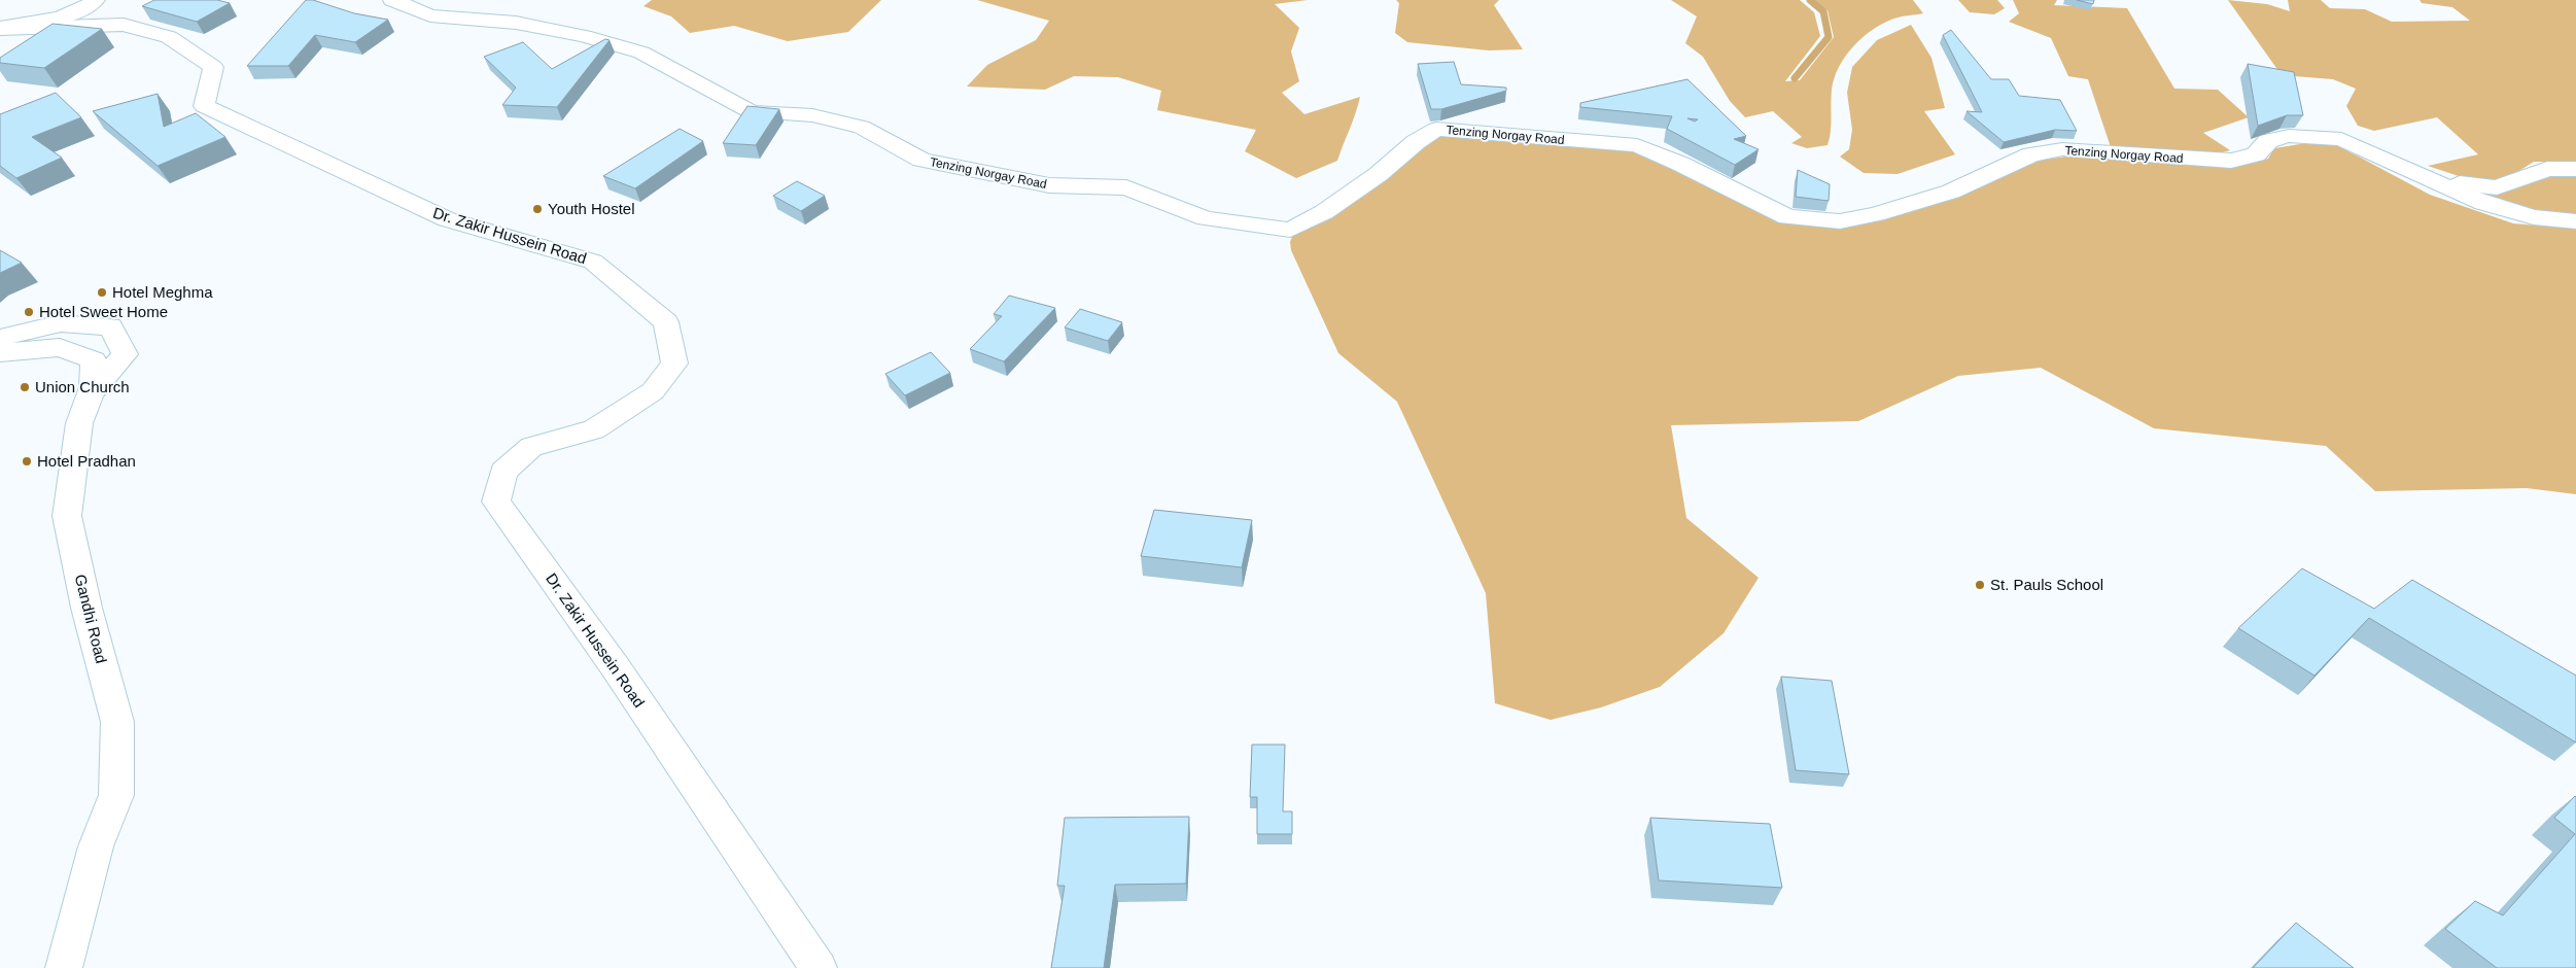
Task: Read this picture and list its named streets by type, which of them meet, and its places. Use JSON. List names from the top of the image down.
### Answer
{
  "streets": {
    "street": ["Tenzing Norgay Road", "Dr. Zakir Hussein Road", "Gandhi Road"]
  },
  "places": [
    "Youth Hostel",
    "Hotel Meghma",
    "Hotel Sweet Home",
    "Union Church",
    "Hotel Pradhan",
    "St. Pauls School"
  ]
}
